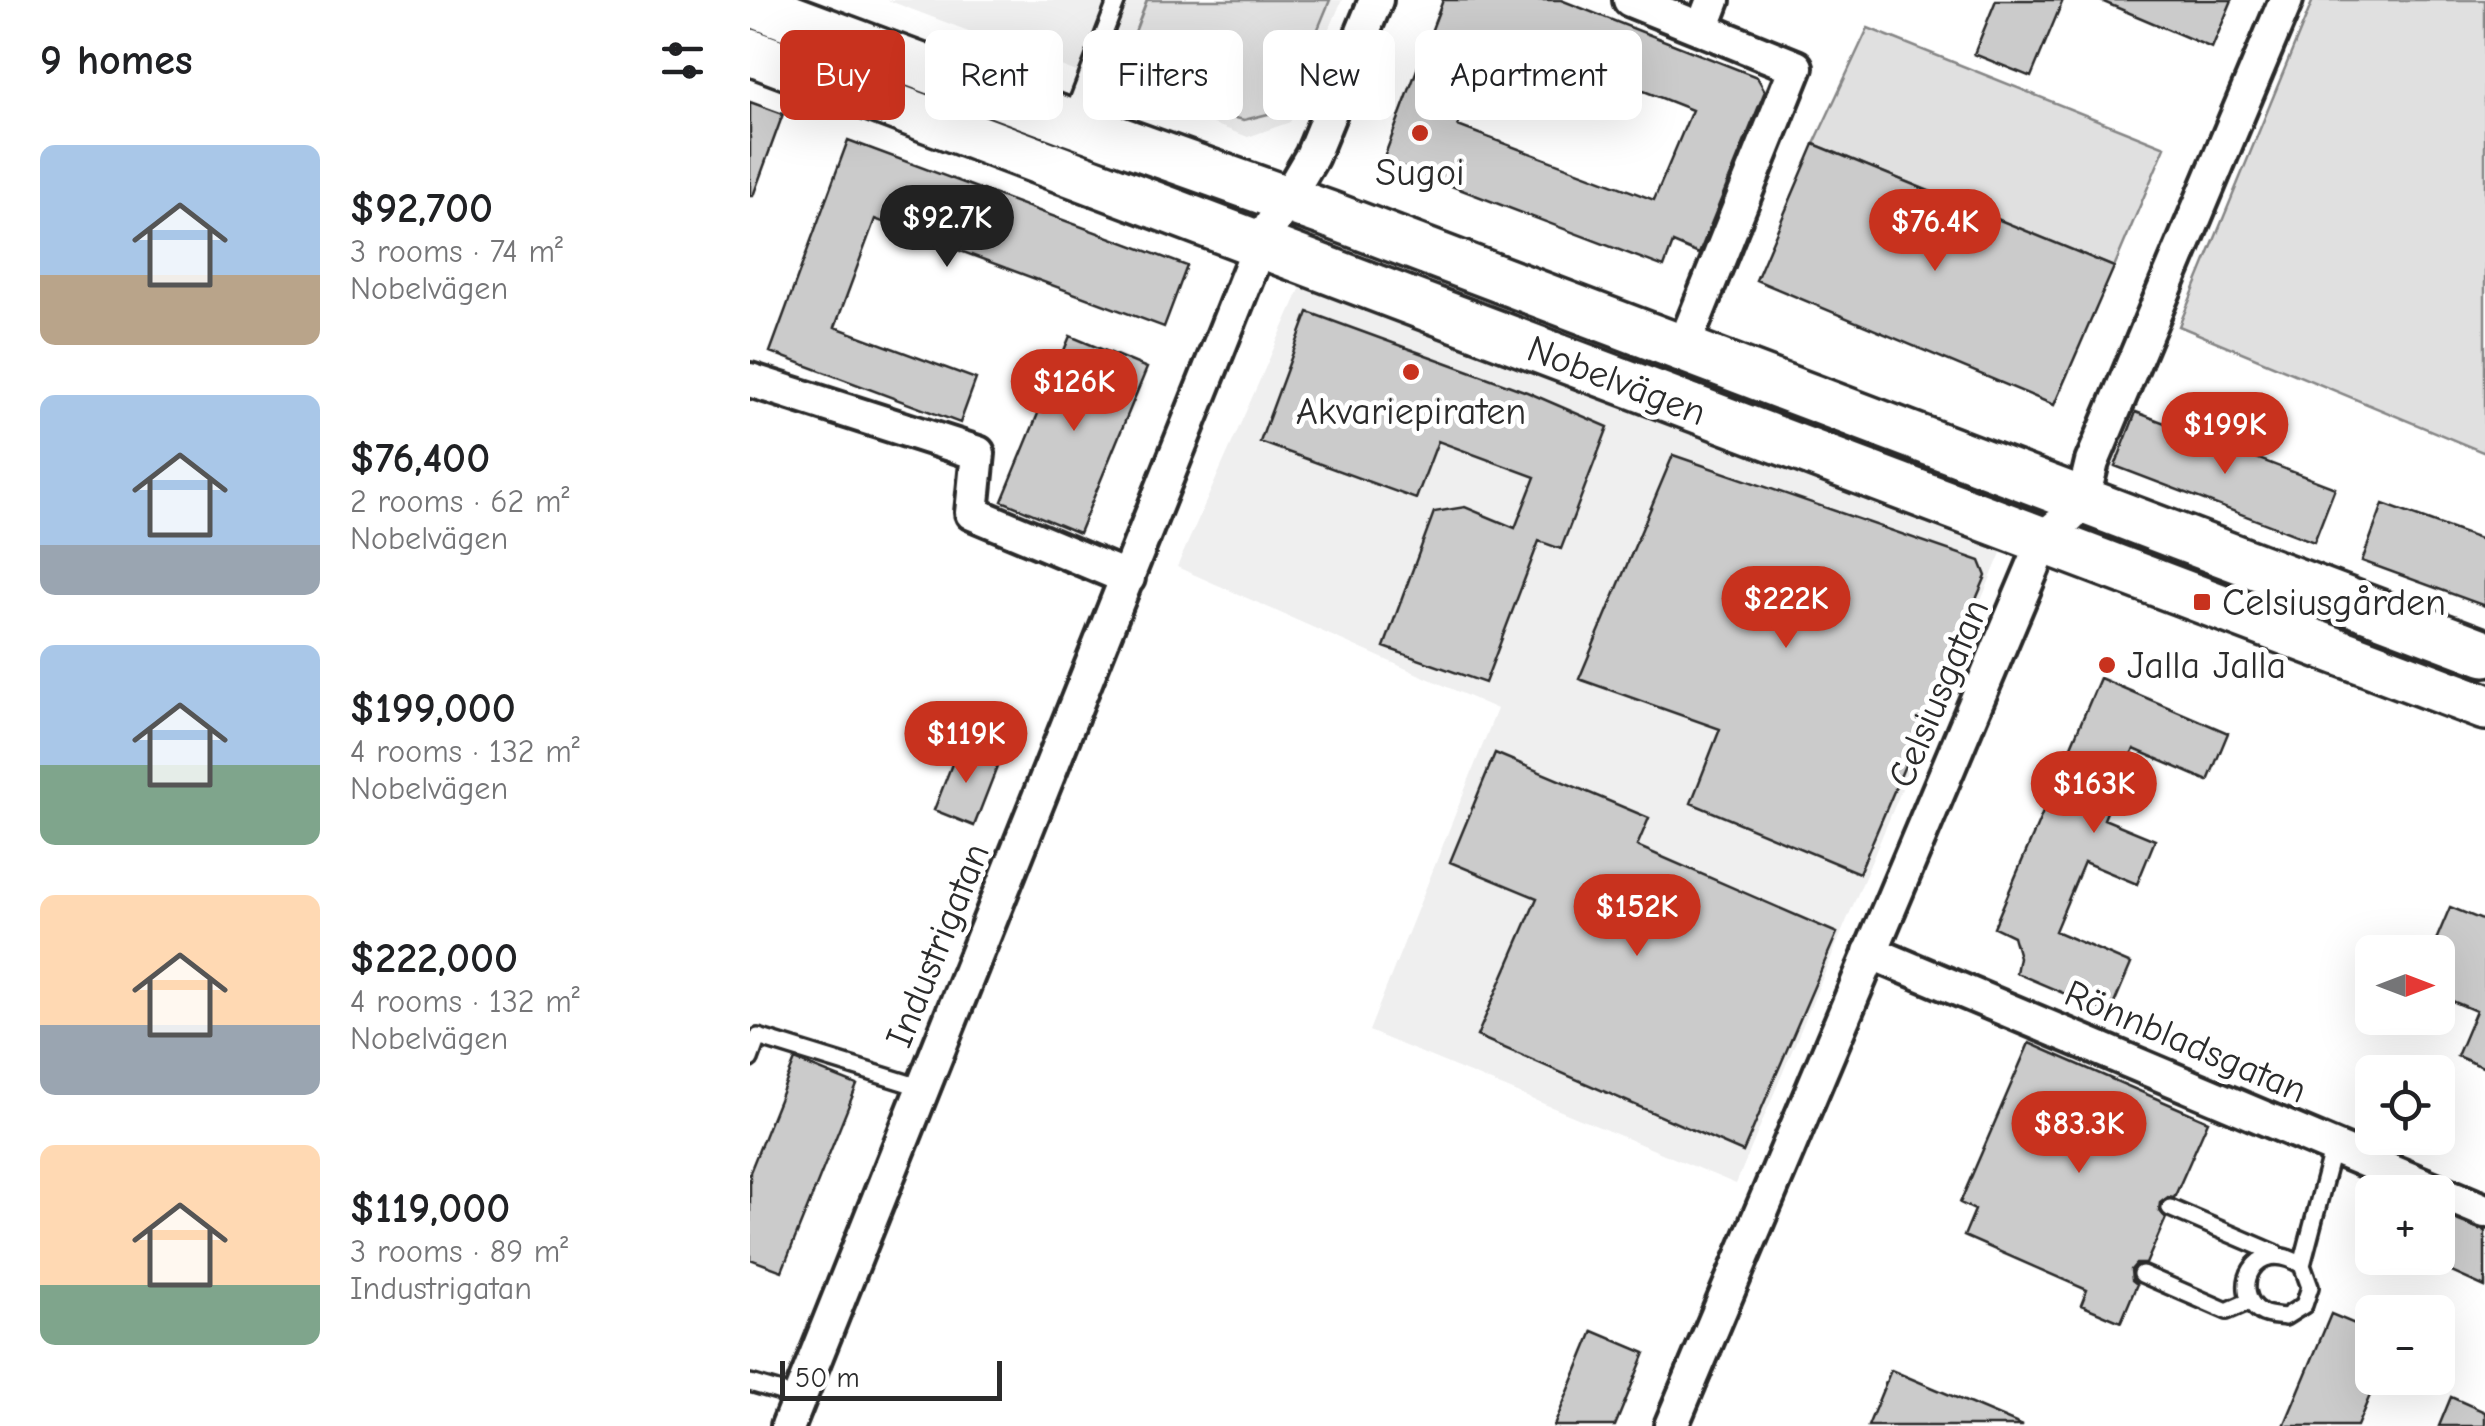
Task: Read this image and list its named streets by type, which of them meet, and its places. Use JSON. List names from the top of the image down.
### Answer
{
  "streets": {
    "main road": ["Nobelvägen"],
    "street": ["Celsiusgatan", "Industrigatan", "Rönnbladsgatan"]
  },
  "crossings": [
    ["Nobelvägen", "Celsiusgatan"],
    ["Nobelvägen", "Industrigatan"],
    ["Celsiusgatan", "Rönnbladsgatan"]
  ],
  "places": {
    "other": ["Sugoi", "Akvariepiraten", "Jalla Jalla"],
    "transit": ["Celsiusgården"]
  },
  "scale_bar": "50 m",
  "north": "right",
  "page": {
    "heading": "9 homes",
    "chip": [
      "Buy",
      "Rent",
      "Filters",
      "New",
      "Apartment"
    ],
    "list": [
      {
        "name": "$92,700",
        "note": "3 rooms · 74 m² · Nobelvägen"
      },
      {
        "name": "$76,400",
        "note": "2 rooms · 62 m² · Nobelvägen"
      },
      {
        "name": "$199,000",
        "note": "4 rooms · 132 m² · Nobelvägen"
      },
      {
        "name": "$222,000",
        "note": "4 rooms · 132 m² · Nobelvägen"
      },
      {
        "name": "$119,000",
        "note": "3 rooms · 89 m² · Industrigatan"
      }
    ],
    "price": [
      "$92.7K",
      "$76.4K",
      "$126K",
      "$199K",
      "$222K",
      "$119K",
      "$163K",
      "$152K",
      "$83.3K"
    ],
    "map_buttons": ["+", "−"],
    "scale": "50 m"
  }
}
